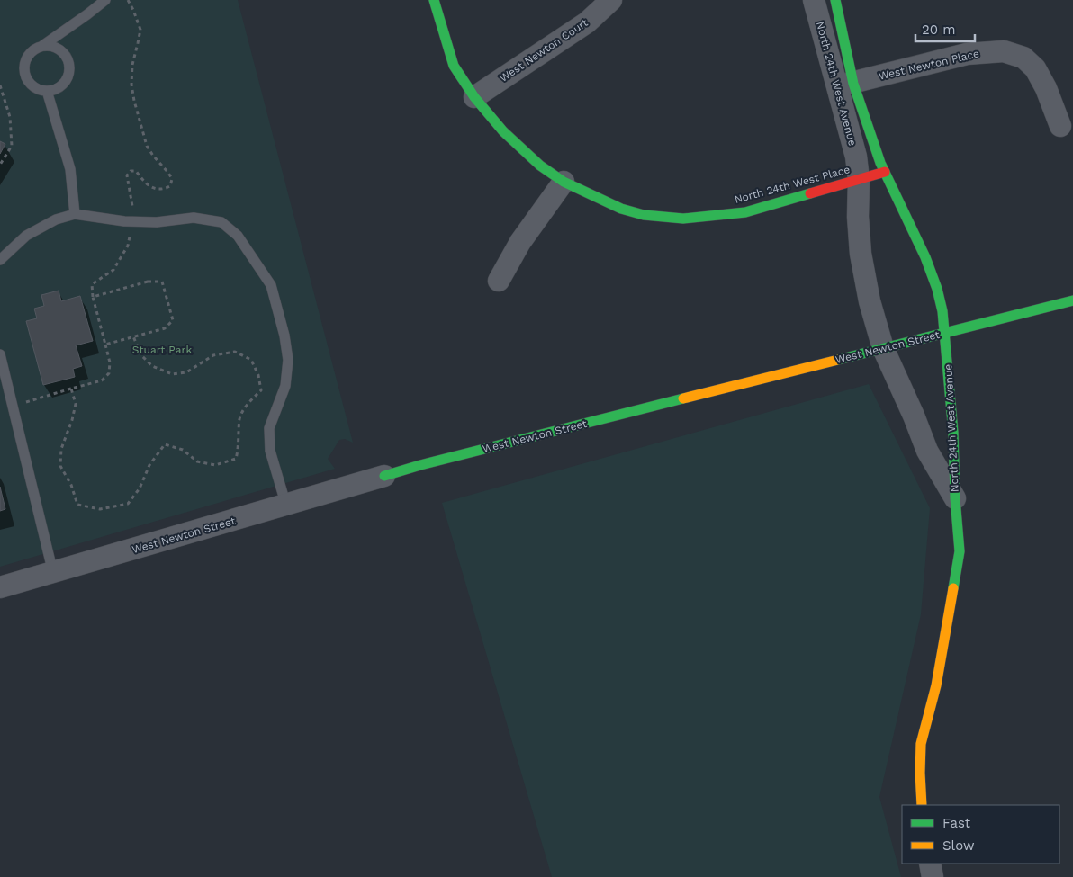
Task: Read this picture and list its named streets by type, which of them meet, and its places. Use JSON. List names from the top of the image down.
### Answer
{
  "streets": {
    "street": [
      "West Newton Court",
      "West Newton Place",
      "North 24th West Avenue",
      "North 24th West Place",
      "West Newton Street"
    ]
  },
  "crossings": [
    ["West Newton Court", "North 24th West Place"],
    ["West Newton Place", "North 24th West Avenue"],
    ["North 24th West Avenue", "North 24th West Place"],
    ["North 24th West Avenue", "West Newton Street"]
  ],
  "parks": ["Stuart Park"],
  "legend": ["Fast", "Slow"],
  "scale_bar": "20 m"
}
